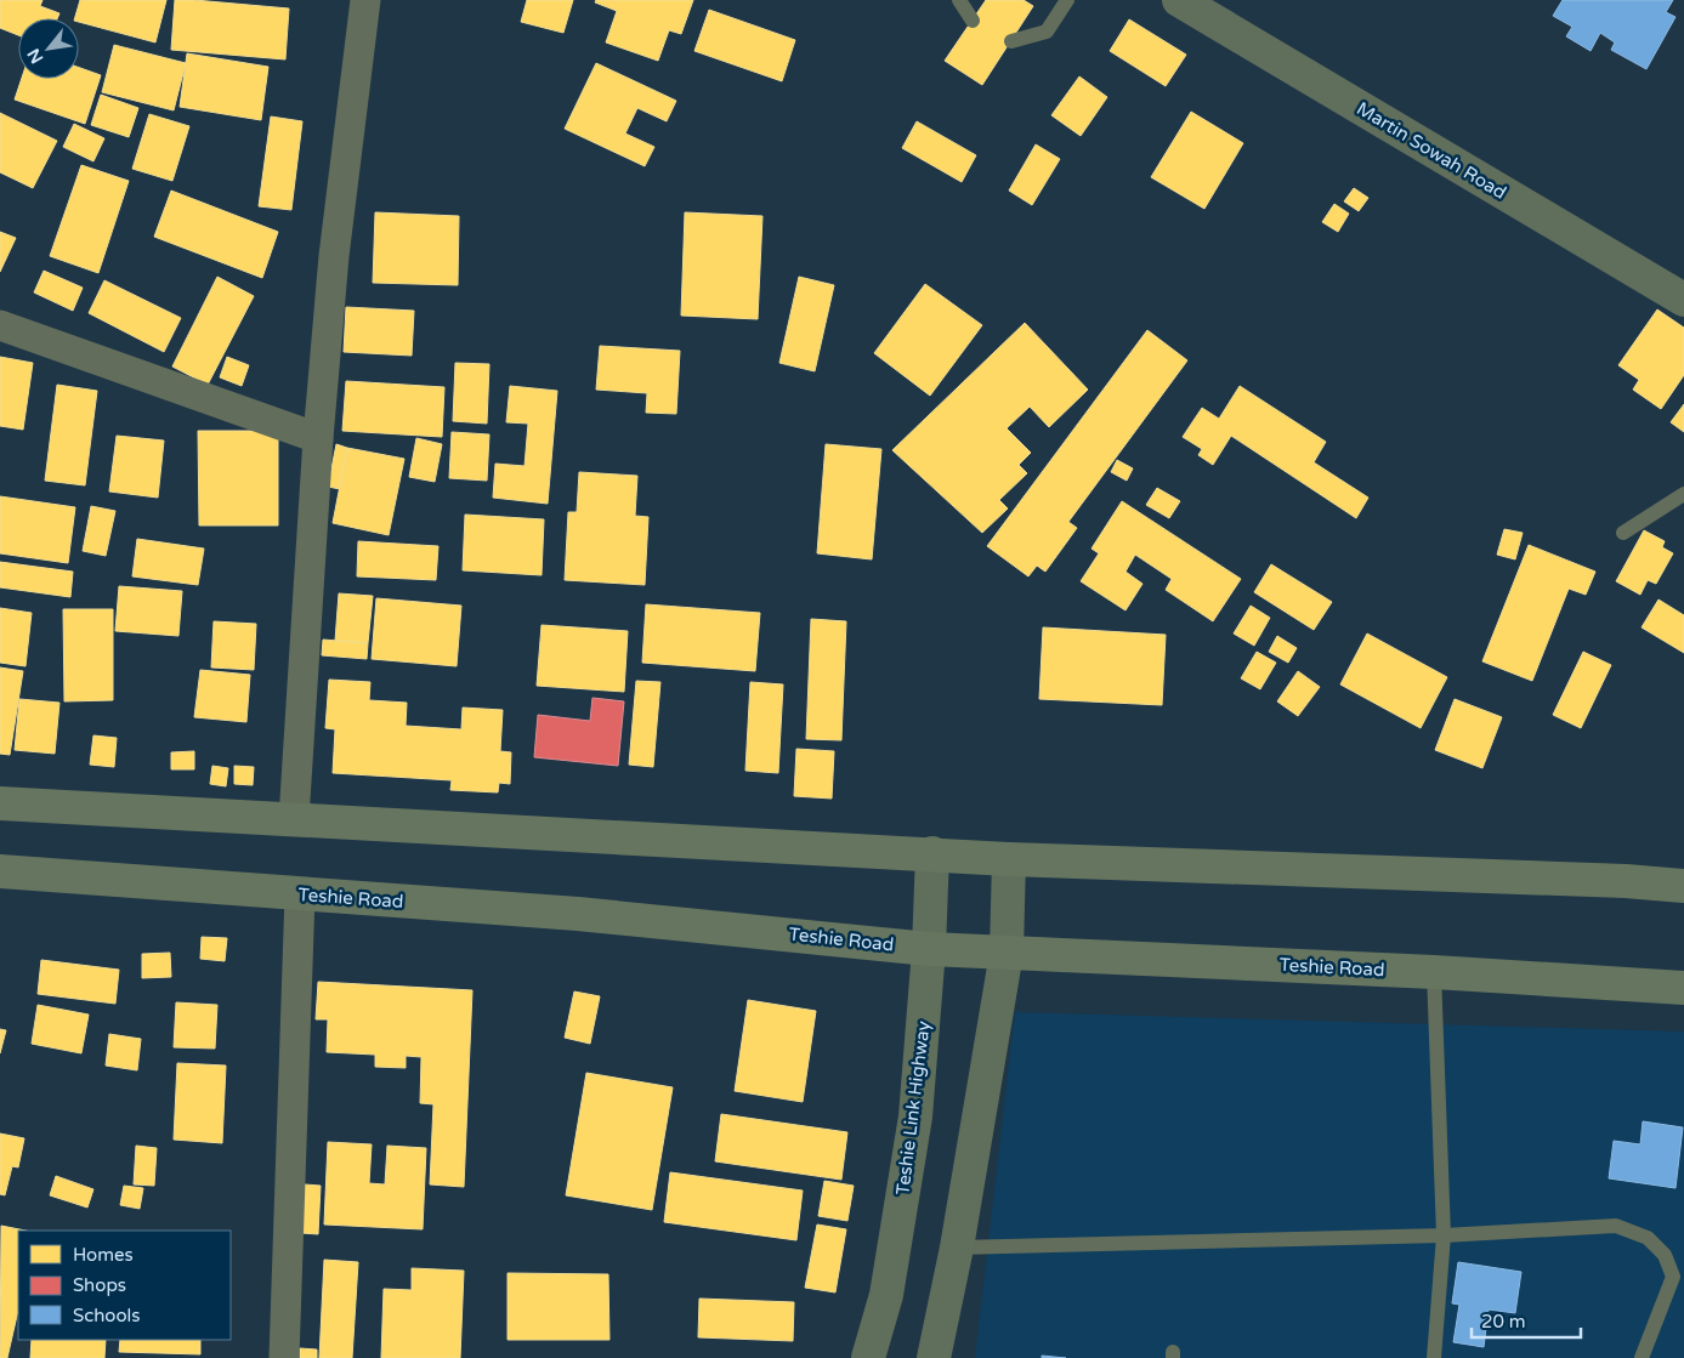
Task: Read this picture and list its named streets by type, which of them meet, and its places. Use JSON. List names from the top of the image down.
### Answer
{
  "streets": {
    "main road": ["Martin Sowah Road", "Teshie Road", "Teshie Link Highway"]
  },
  "crossings": [
    ["Teshie Road", "Teshie Link Highway"]
  ],
  "legend": ["Homes", "Shops", "Schools"],
  "scale_bar": "20 m",
  "north": "bottom left"
}
